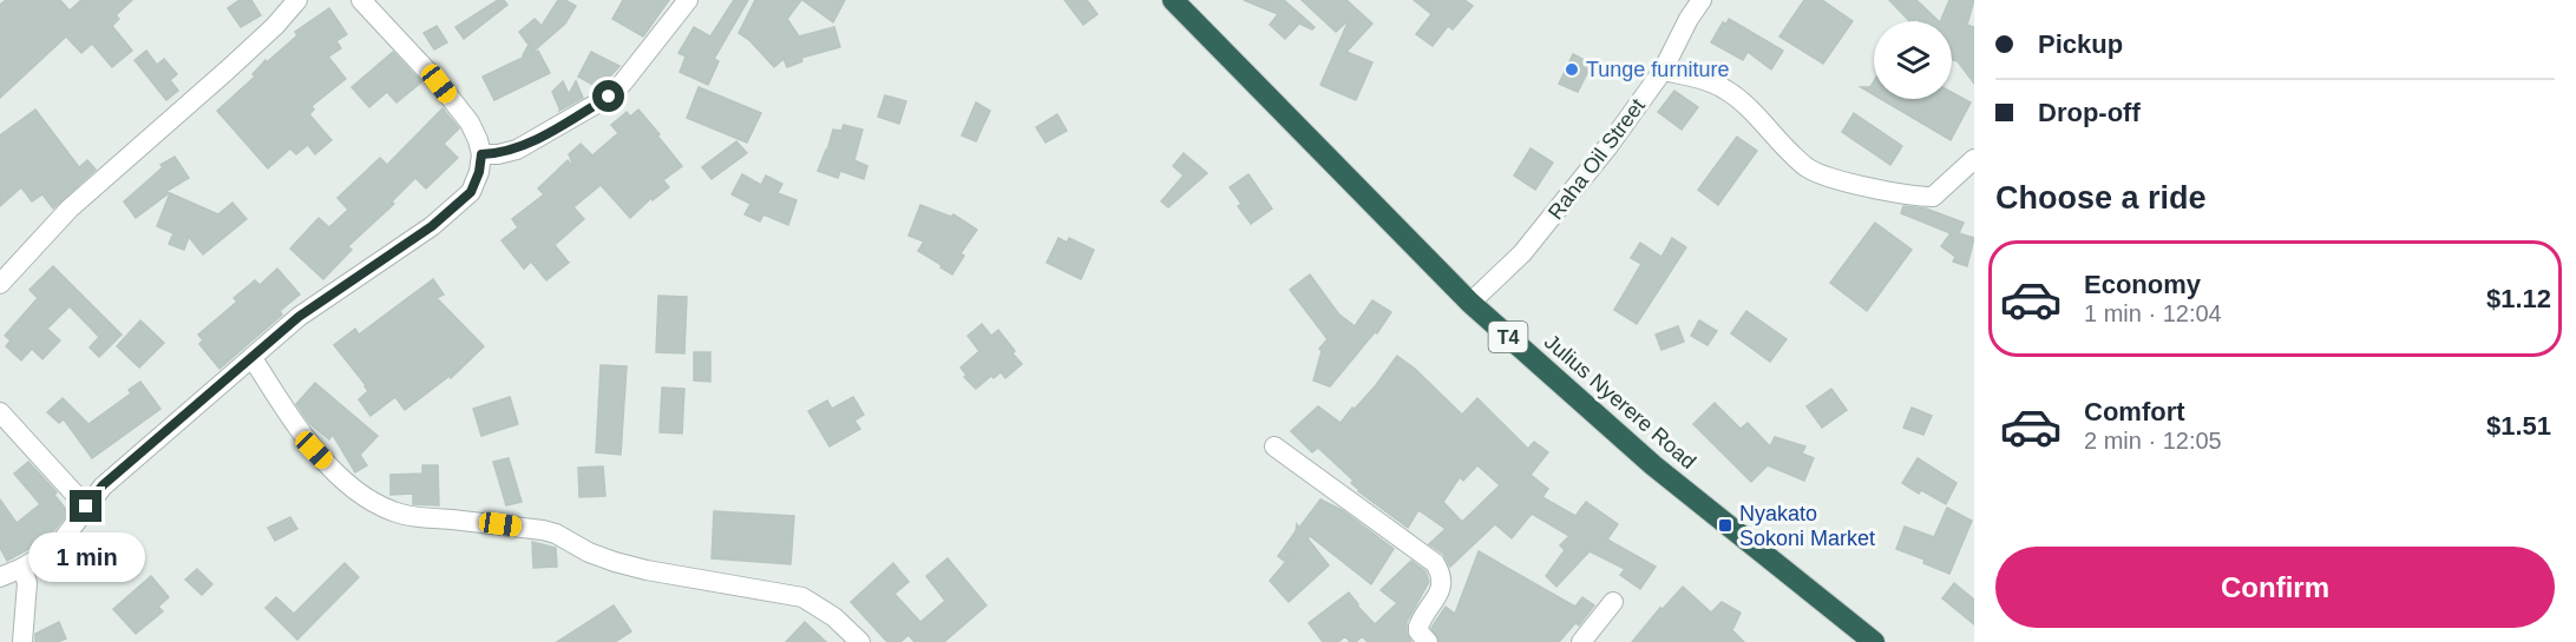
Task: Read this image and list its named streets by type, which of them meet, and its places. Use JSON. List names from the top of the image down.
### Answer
{
  "streets": {
    "highway": ["T4", "Julius Nyerere Road"],
    "street": ["Raha Oil Street"]
  },
  "crossings": [
    ["Raha Oil Street", "Julius Nyerere Road"]
  ],
  "places": {
    "other": ["Tunge furniture"],
    "transit": ["Nyakato Sokoni Market"]
  },
  "page": {
    "banner": ["Pickup", "Drop-off"],
    "heading": "Choose a ride",
    "list": [
      {
        "name": "Economy",
        "note": "1 min · 12:04",
        "value": "$1.12"
      },
      {
        "name": "Comfort",
        "note": "2 min · 12:05",
        "value": "$1.51"
      }
    ],
    "bubble": "1 min",
    "buttons": "Confirm"
  }
}
